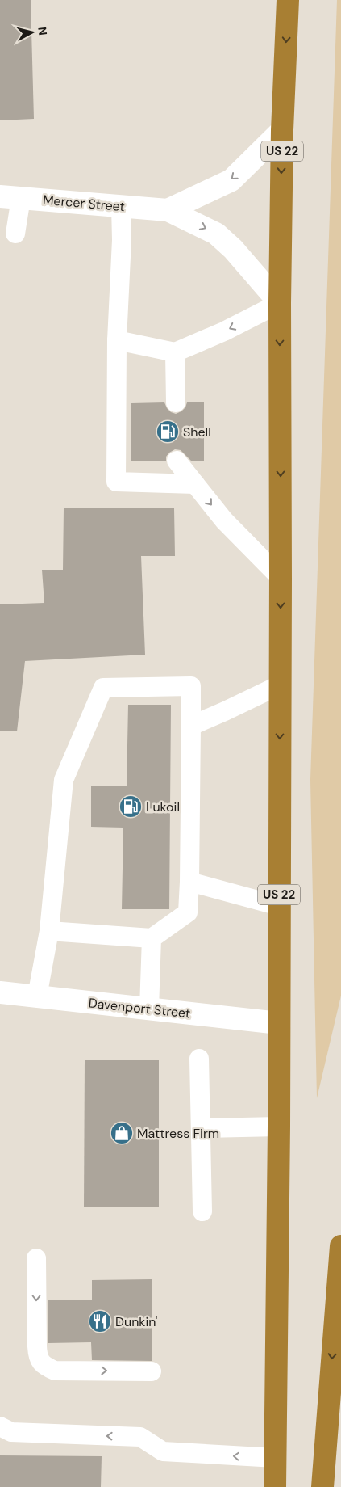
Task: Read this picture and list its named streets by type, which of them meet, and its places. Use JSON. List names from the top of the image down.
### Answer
{
  "streets": {
    "highway": ["US 22"],
    "street": ["Mercer Street", "Davenport Street"]
  },
  "crossings": [
    ["US 22", "Mercer Street"],
    ["US 22", "Davenport Street"]
  ],
  "one_way": ["Mercer Street"],
  "places": {
    "fuel station": ["Shell", "Lukoil"],
    "shop": ["Mattress Firm"],
    "restaurant": ["Dunkin'"]
  },
  "north": "right"
}
